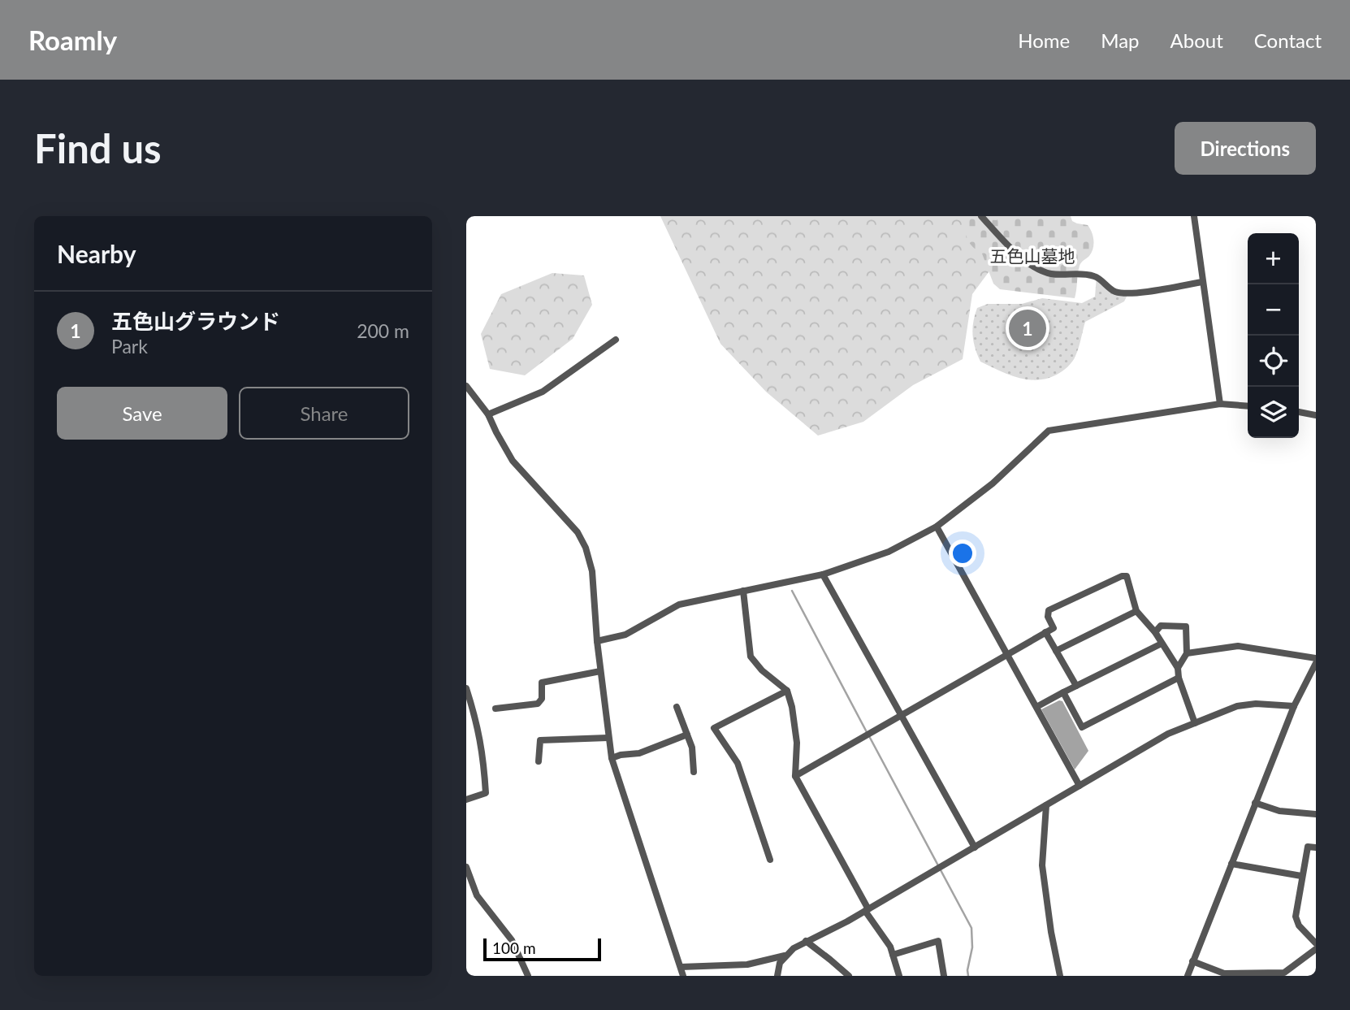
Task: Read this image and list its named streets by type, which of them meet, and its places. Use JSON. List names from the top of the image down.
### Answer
{
  "parks": ["五色山墓地"],
  "scale_bar": "100 m",
  "page": {
    "header": "Roamly",
    "nav": [
      "Home",
      "Map",
      "About",
      "Contact"
    ],
    "buttons": [
      "Directions",
      ["Save", "Share"]
    ],
    "title": "Find us",
    "heading": "Nearby",
    "map_buttons": ["+", "−"],
    "list": [
      {
        "mark": "1",
        "name": "五色山グラウンド",
        "note": "Park",
        "value": "200 m"
      }
    ],
    "pins": "1",
    "scale": "100 m"
  }
}
